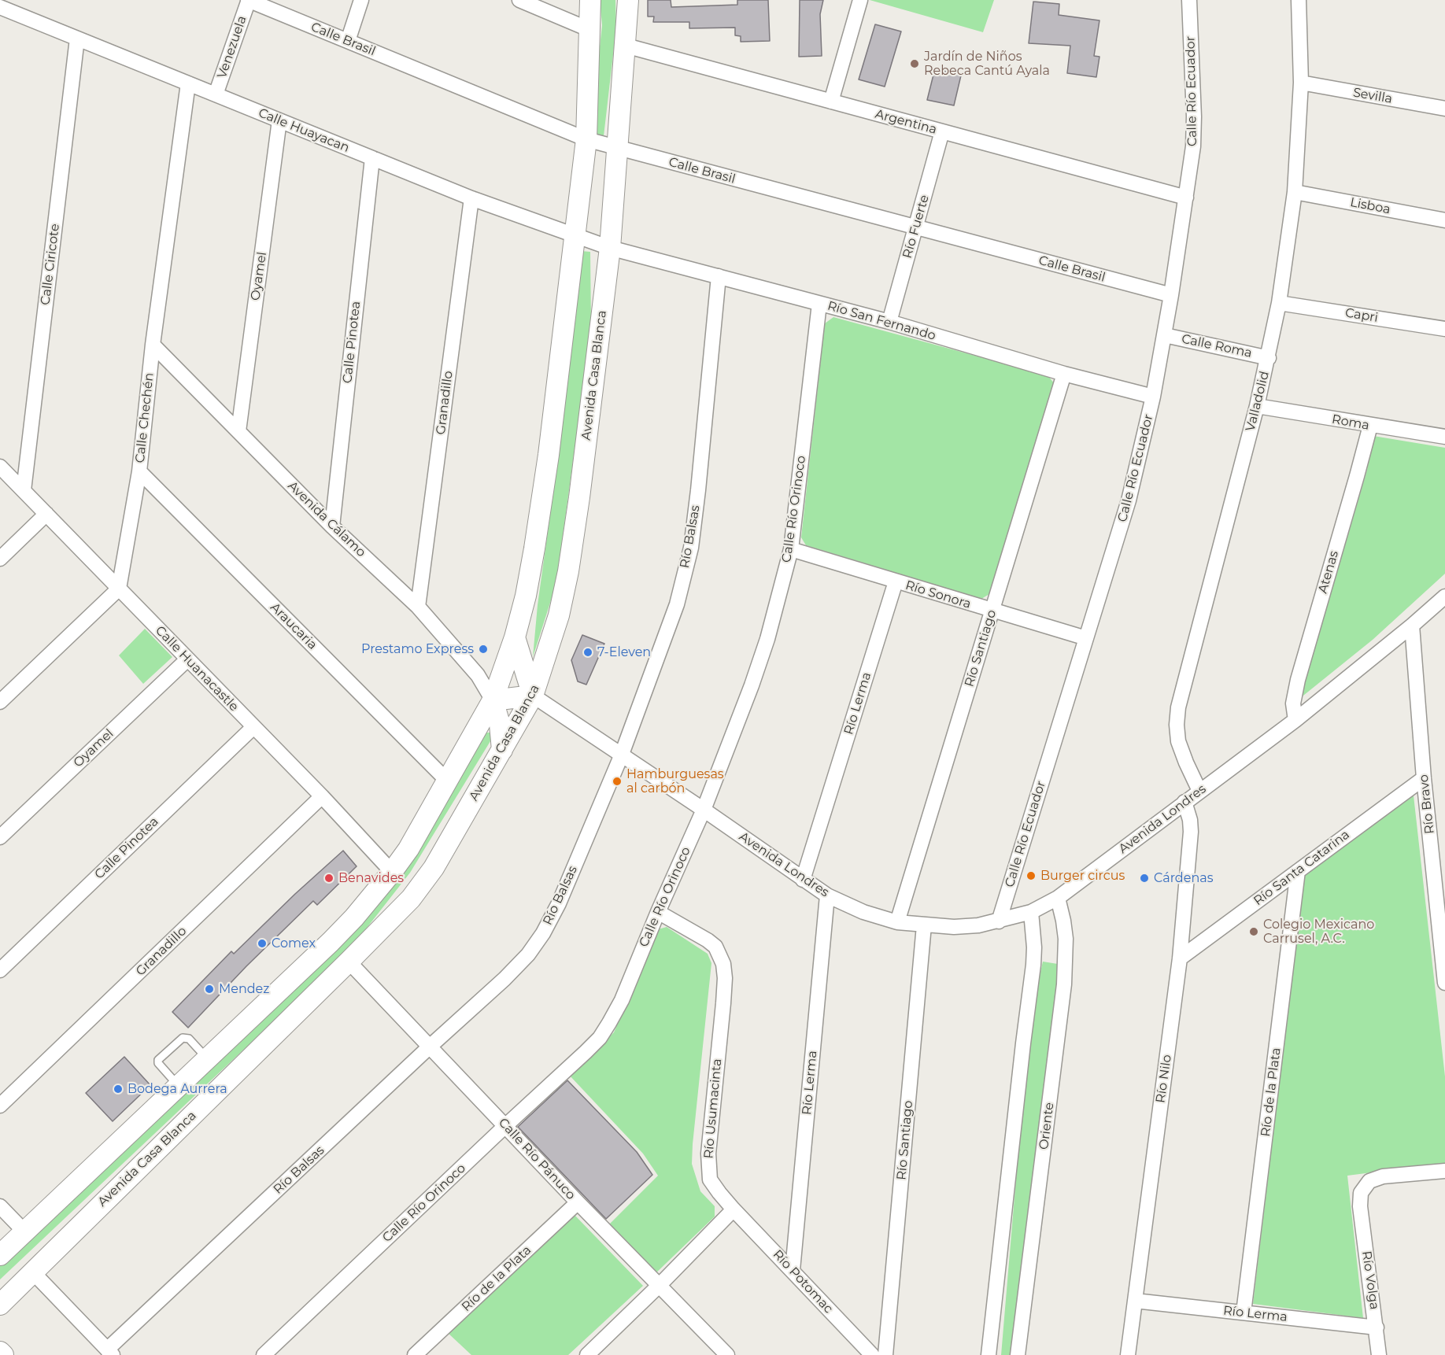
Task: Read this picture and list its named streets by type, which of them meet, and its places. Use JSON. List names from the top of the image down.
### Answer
{
  "streets": {
    "street": [
      "Calle Brasil",
      "Venezuela",
      "Calle Río Ecuador",
      "Sevilla",
      "Argentina",
      "Calle Huayacan",
      "Lisboa",
      "Río Fuerte",
      "Calle Ciricote",
      "Oyamel",
      "Capri",
      "Río San Fernando",
      "Calle Pinotea",
      "Calle Roma",
      "Avenida Casa Blanca",
      "Valladolid",
      "Granadillo",
      "Calle Chechén",
      "Roma",
      "Calle Río Orinoco",
      "Avenida Cálamo",
      "Río Balsas",
      "Atenas",
      "Río Sonora",
      "Araucaria",
      "Río Santiago",
      "Calle Huanacastle",
      "Río Lerma",
      "Río Bravo",
      "Avenida Londres",
      "Río Santa Catarina",
      "Río Nilo",
      "Río de la Plata",
      "Río Usumacinta",
      "Oriente",
      "Calle Río Pánuco",
      "Río Volga",
      "Río Potomac"
    ]
  },
  "crossings": [
    ["Calle Brasil", "Venezuela"],
    ["Calle Brasil", "Calle Río Ecuador"],
    ["Calle Brasil", "Río Fuerte"],
    ["Calle Brasil", "Avenida Casa Blanca"],
    ["Venezuela", "Calle Huayacan"],
    ["Calle Río Ecuador", "Argentina"],
    ["Calle Río Ecuador", "Río San Fernando"],
    ["Calle Río Ecuador", "Calle Roma"],
    ["Calle Río Ecuador", "Río Sonora"],
    ["Calle Río Ecuador", "Avenida Londres"],
    ["Sevilla", "Valladolid"],
    ["Argentina", "Río Fuerte"],
    ["Argentina", "Avenida Casa Blanca"],
    ["Calle Huayacan", "Calle Ciricote"],
    ["Calle Huayacan", "Oyamel"],
    ["Calle Huayacan", "Río San Fernando"],
    ["Calle Huayacan", "Calle Pinotea"],
    ["Calle Huayacan", "Avenida Casa Blanca"],
    ["Calle Huayacan", "Granadillo"],
    ["Calle Huayacan", "Calle Chechén"],
    ["Lisboa", "Valladolid"],
    ["Río Fuerte", "Río San Fernando"],
    ["Calle Ciricote", "Calle Huanacastle"],
    ["Oyamel", "Avenida Cálamo"],
    ["Oyamel", "Calle Huanacastle"],
    ["Capri", "Valladolid"],
    ["Río San Fernando", "Avenida Casa Blanca"],
    ["Río San Fernando", "Calle Río Orinoco"],
    ["Río San Fernando", "Río Balsas"],
    ["Río San Fernando", "Río Santiago"],
    ["Calle Pinotea", "Avenida Cálamo"],
    ["Calle Pinotea", "Calle Huanacastle"],
    ["Calle Roma", "Valladolid"],
    ["Avenida Casa Blanca", "Avenida Londres"],
    ["Avenida Casa Blanca", "Calle Río Pánuco"],
    ["Valladolid", "Roma"],
    ["Valladolid", "Avenida Londres"],
    ["Granadillo", "Avenida Cálamo"],
    ["Granadillo", "Calle Huanacastle"],
    ["Calle Chechén", "Avenida Cálamo"],
    ["Calle Chechén", "Araucaria"],
    ["Calle Chechén", "Calle Huanacastle"],
    ["Roma", "Atenas"],
    ["Calle Río Orinoco", "Río Sonora"],
    ["Calle Río Orinoco", "Avenida Londres"],
    ["Calle Río Orinoco", "Río Usumacinta"],
    ["Calle Río Orinoco", "Calle Río Pánuco"],
    ["Río Balsas", "Avenida Londres"],
    ["Río Balsas", "Calle Río Pánuco"],
    ["Atenas", "Avenida Londres"],
    ["Río Sonora", "Río Santiago"],
    ["Río Sonora", "Río Lerma"],
    ["Río Santiago", "Avenida Londres"],
    ["Río Lerma", "Avenida Londres"],
    ["Río Lerma", "Río Nilo"],
    ["Río Lerma", "Río de la Plata"],
    ["Río Lerma", "Río Volga"],
    ["Río Lerma", "Río Potomac"],
    ["Río Bravo", "Avenida Londres"],
    ["Río Bravo", "Río Santa Catarina"],
    ["Avenida Londres", "Río Nilo"],
    ["Avenida Londres", "Oriente"],
    ["Río Santa Catarina", "Río Nilo"],
    ["Río Santa Catarina", "Río de la Plata"],
    ["Río de la Plata", "Calle Río Pánuco"],
    ["Río Usumacinta", "Río Potomac"]
  ],
  "places": [
    "Jardín de Niños Rebeca Cantú Ayala",
    "Prestamo Express",
    "7-Eleven",
    "Hamburguesas al carbón",
    "Burger circus",
    "Benavides",
    "Cárdenas",
    "Colegio Mexicano Carrusel, A.C.",
    "Comex",
    "Mendez",
    "Bodega Aurrera"
  ]
}
